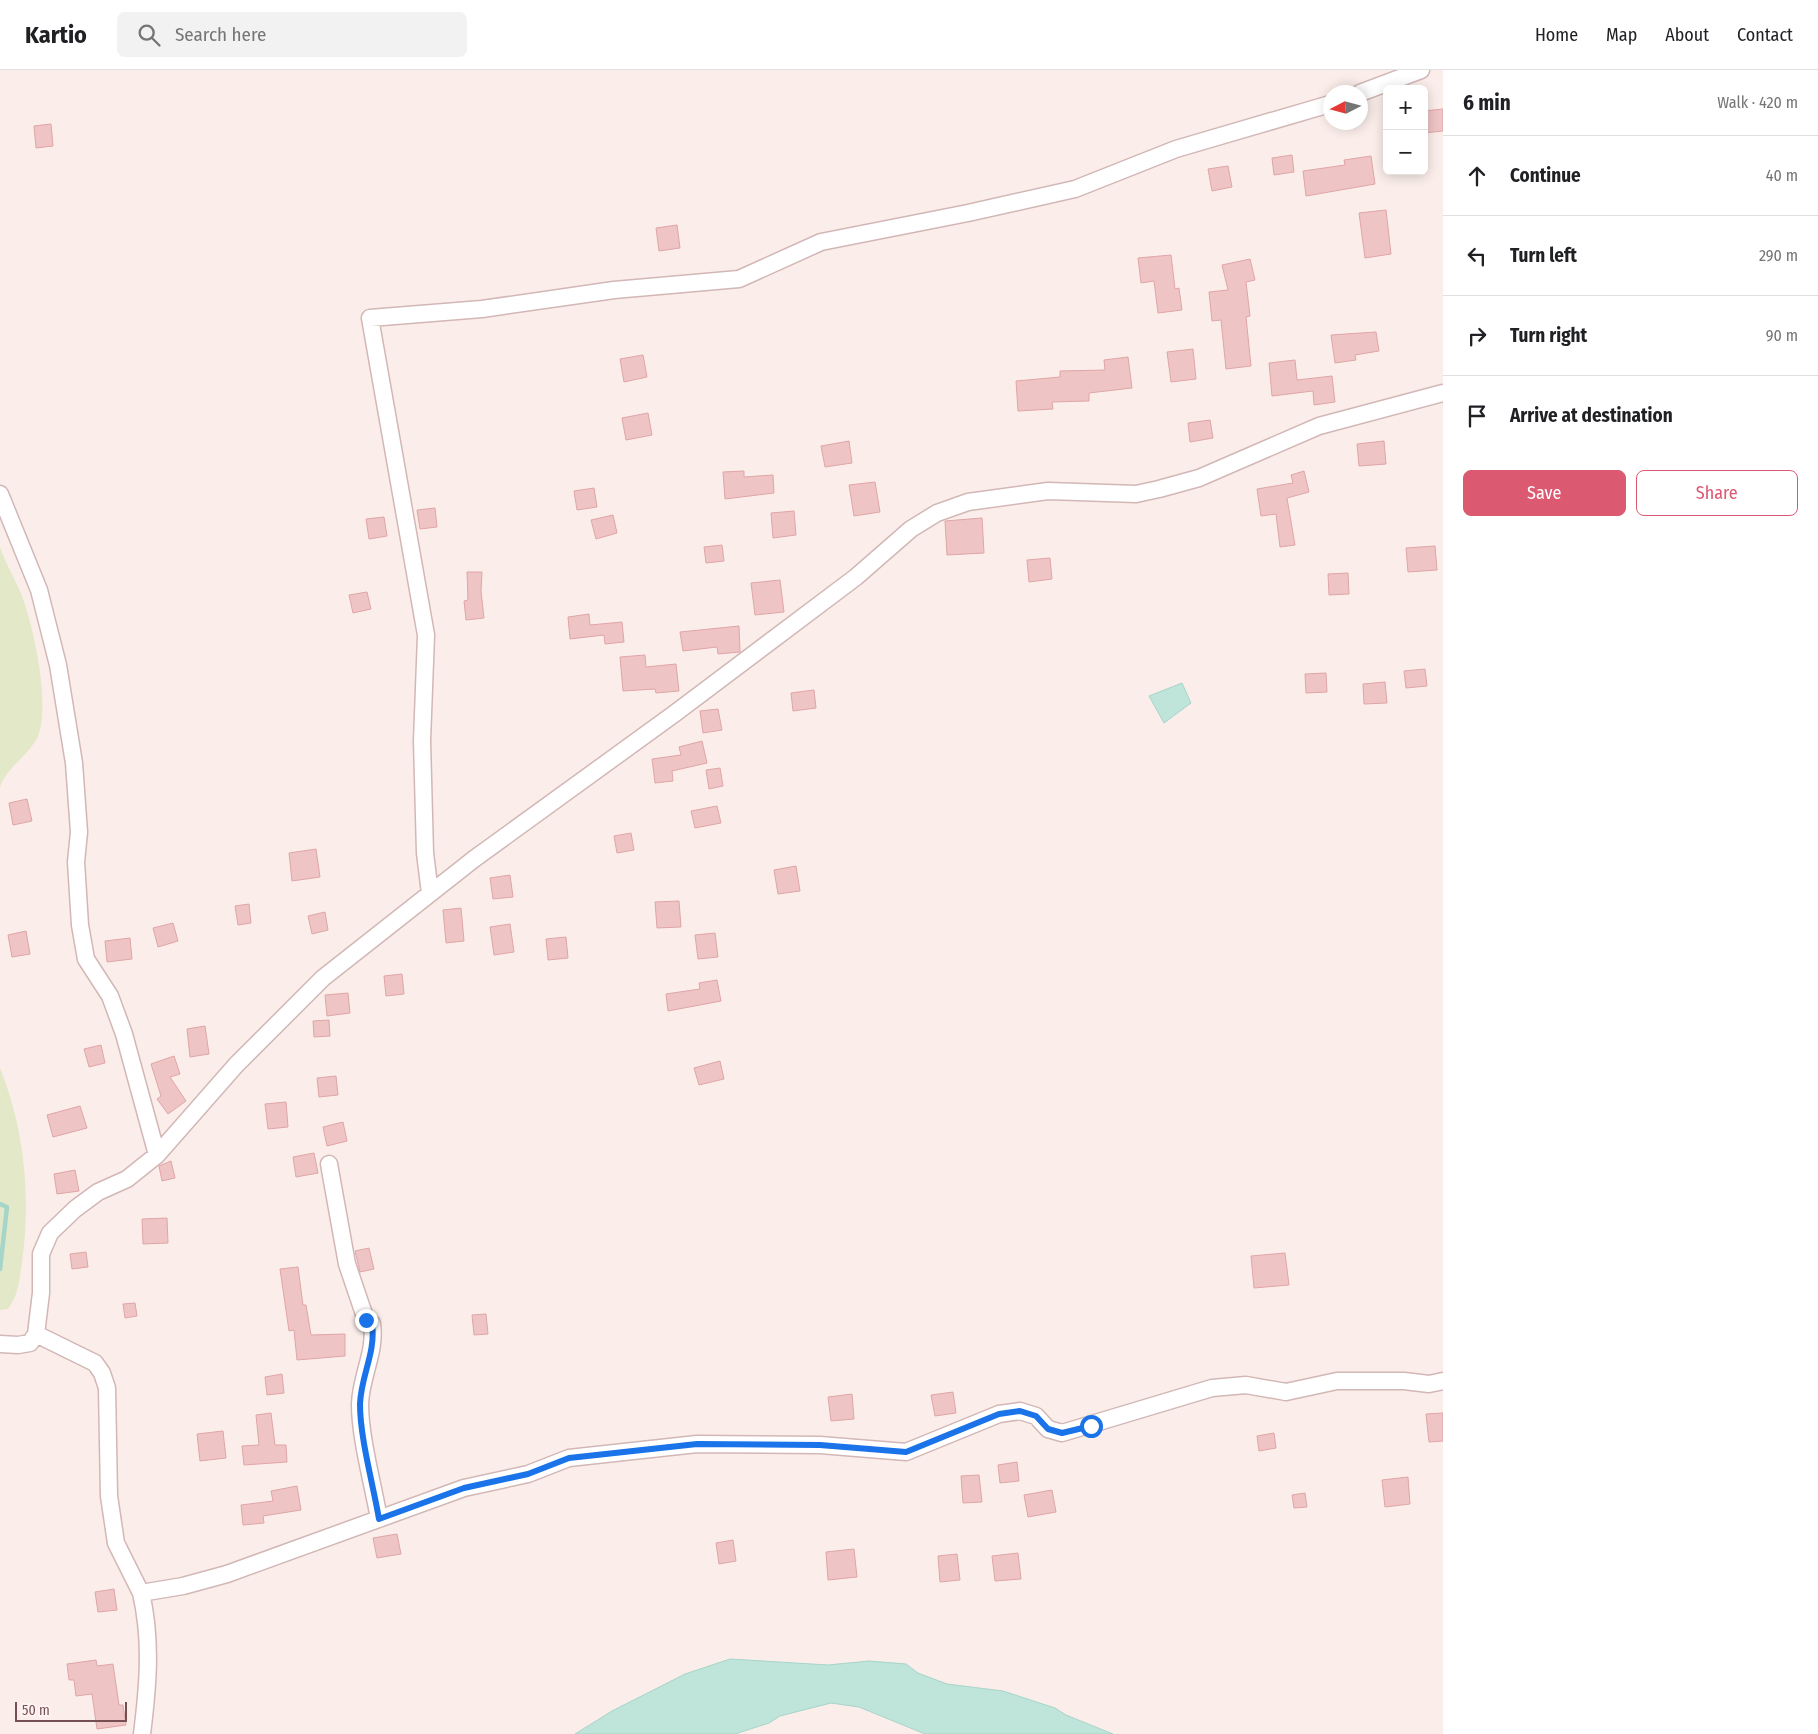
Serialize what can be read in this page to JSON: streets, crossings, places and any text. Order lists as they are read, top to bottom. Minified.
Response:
{"scale_bar":"50 m","north":"left","page":{"header":"Kartio","search":"Search here","nav":["Home","Map","About","Contact"],"heading":["6 min","Walk · 420 m"],"map_buttons":["+","−"],"list":[["Continue","40 m"],["Turn left","290 m"],["Turn right","90 m"],"Arrive at destination"],"buttons":["Save","Share"],"scale":"50 m"}}
